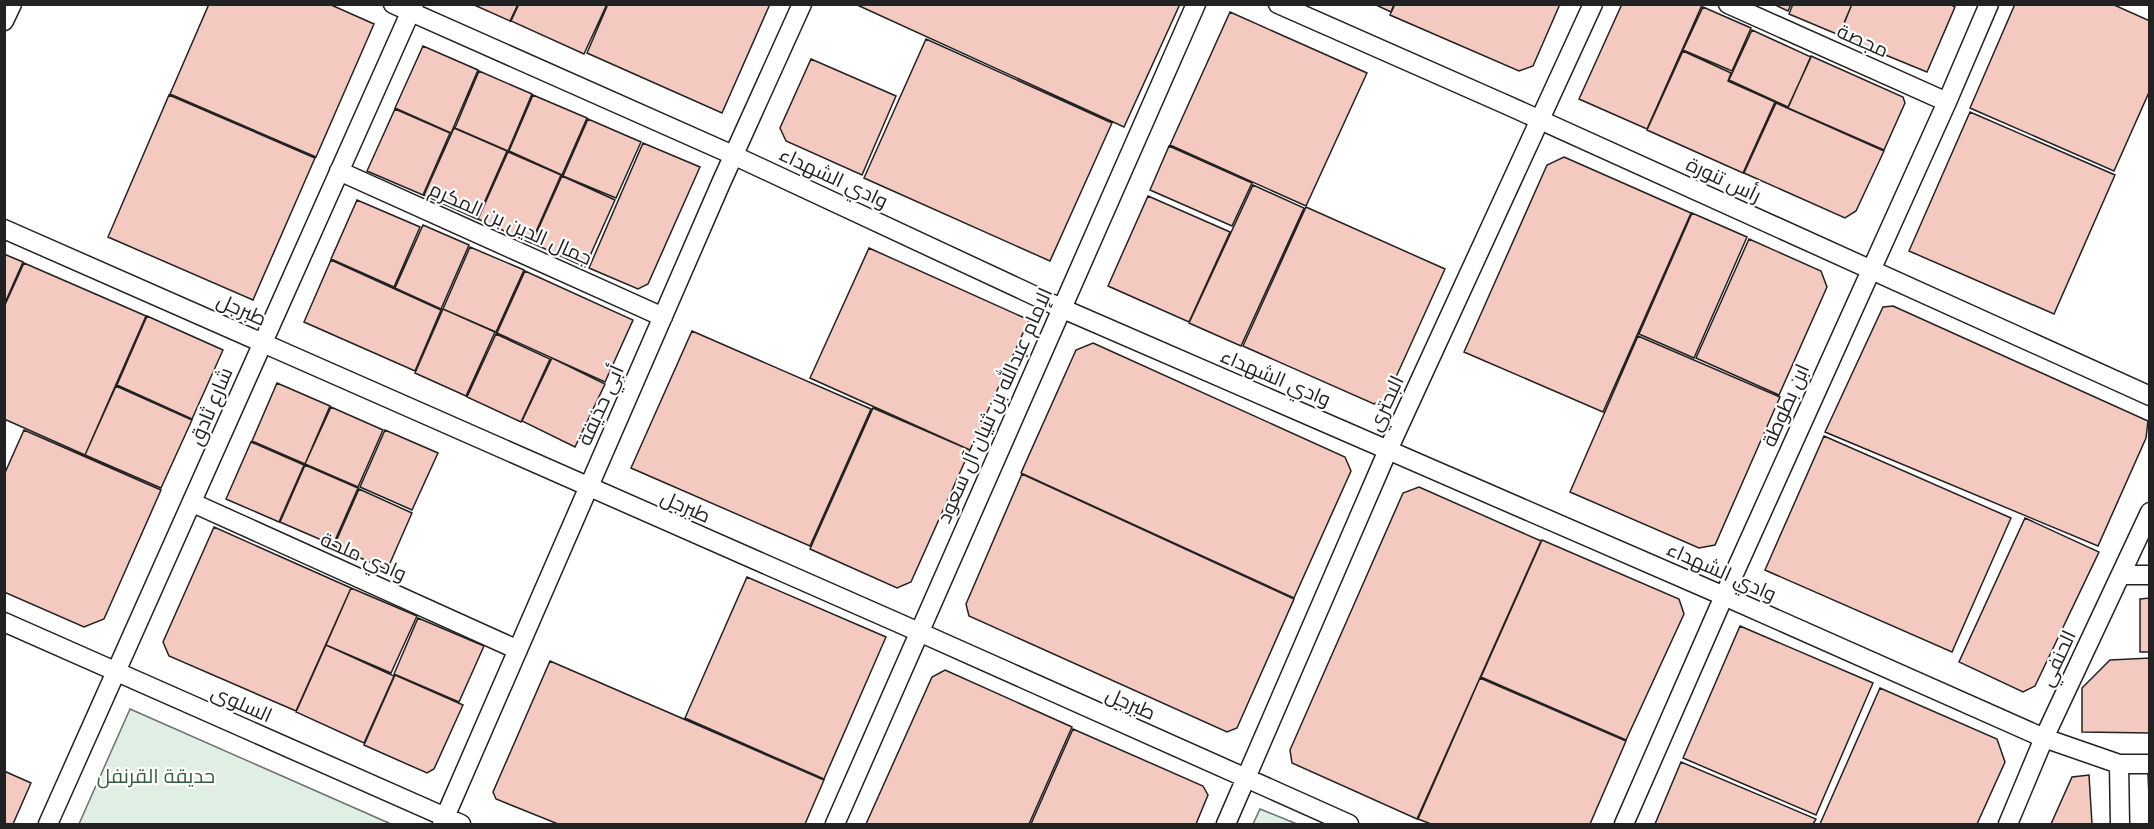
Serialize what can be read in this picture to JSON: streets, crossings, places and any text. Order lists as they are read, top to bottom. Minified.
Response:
{"streets":{"street":["مجصة","وادي الشهداء","رأس تنورة","جمال الدين بن المكرم","طبرجل","البحتري","أبي حذيفة","الإمام عبدالله بن ثنيان آل سعود","ابن بطوطة","شارع ثادق","وادي ملحة","الحنفي","السلوى"]},"crossings":[["مجصة","ابن بطوطة"],["وادي الشهداء","البحتري"],["وادي الشهداء","أبي حذيفة"],["وادي الشهداء","الإمام عبدالله بن ثنيان آل سعود"],["وادي الشهداء","ابن بطوطة"],["وادي الشهداء","شارع ثادق"],["وادي الشهداء","الحنفي"],["رأس تنورة","البحتري"],["رأس تنورة","ابن بطوطة"],["جمال الدين بن المكرم","أبي حذيفة"],["جمال الدين بن المكرم","شارع ثادق"],["طبرجل","البحتري"],["طبرجل","أبي حذيفة"],["طبرجل","الإمام عبدالله بن ثنيان آل سعود"],["طبرجل","شارع ثادق"],["أبي حذيفة","وادي ملحة"],["أبي حذيفة","السلوى"],["شارع ثادق","وادي ملحة"],["شارع ثادق","السلوى"]],"parks":["حديقة القرنفل"]}
